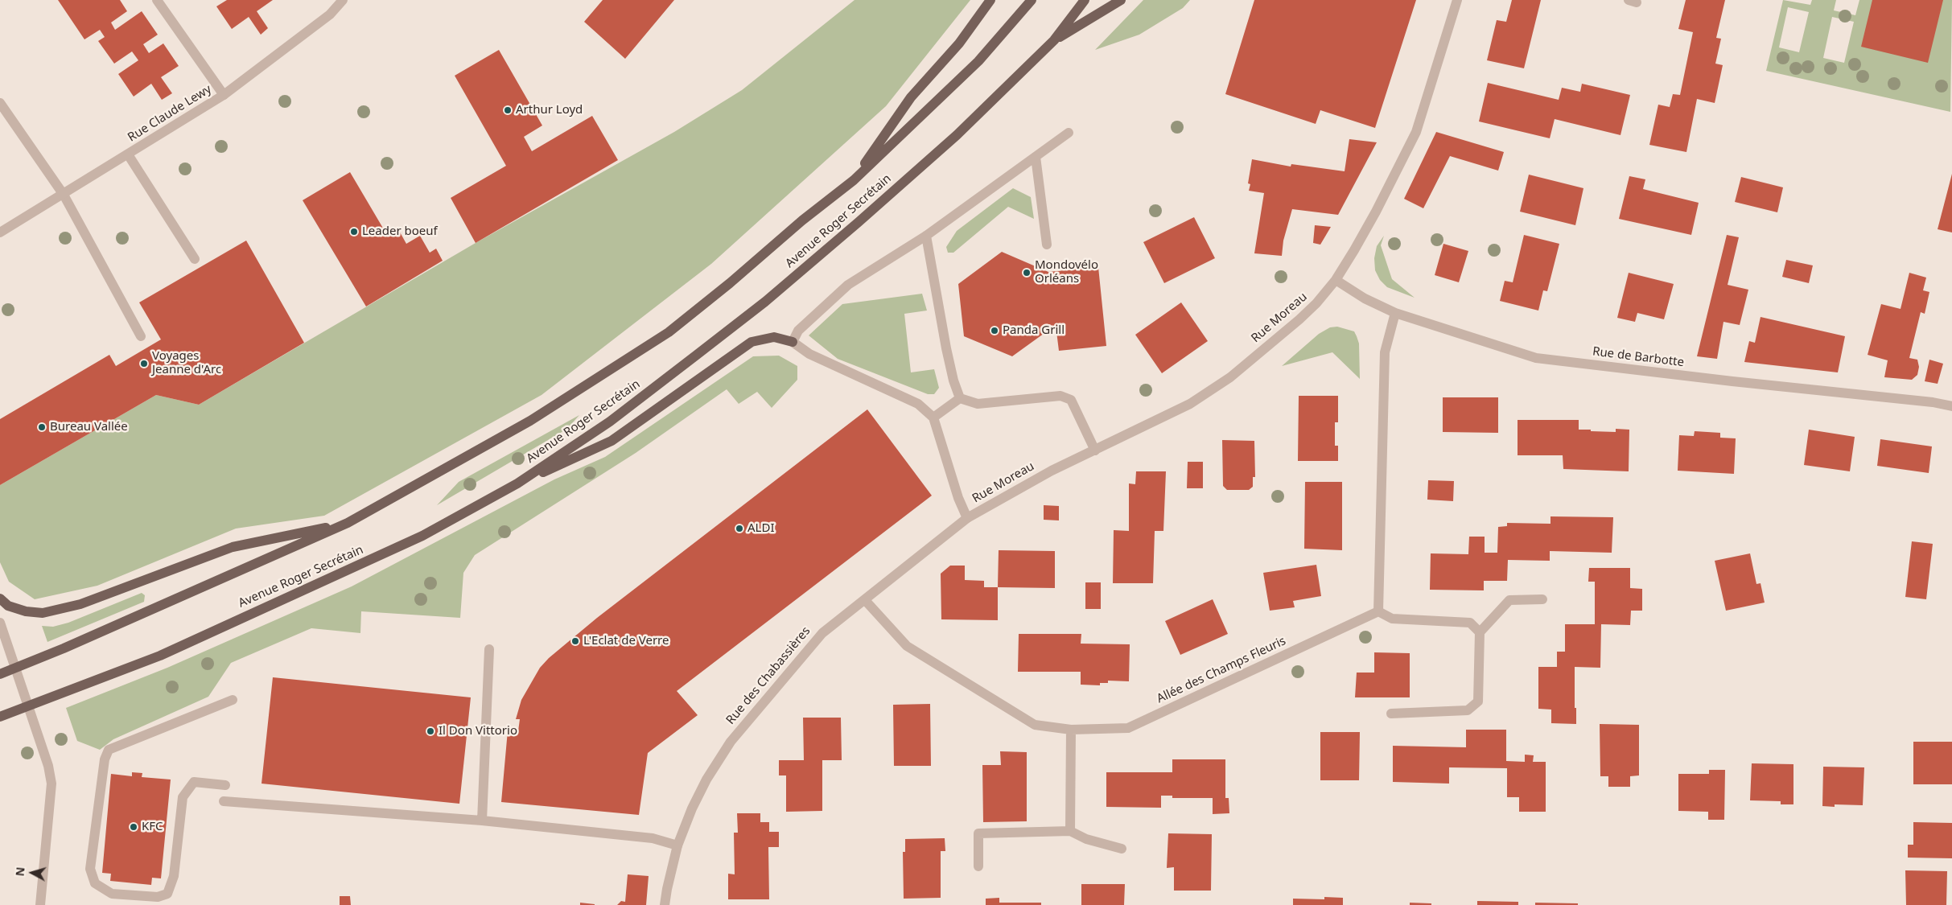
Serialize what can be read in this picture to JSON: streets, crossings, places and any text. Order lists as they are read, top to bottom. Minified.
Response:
{"streets":{"main road":["Avenue Roger Secrétain"],"street":["Rue Claude Lewy","Rue Moreau","Rue de Barbotte","Allée des Champs Fleuris","Rue des Chabassières"]},"crossings":[["Rue Moreau","Rue de Barbotte"],["Rue Moreau","Rue des Chabassières"],["Allée des Champs Fleuris","Rue des Chabassières"]],"places":["Arthur Loyd","Leader boeuf","Mondovélo Orléans","Panda Grill","Voyages Jeanne d'Arc","Bureau Vallée","ALDI","L'Eclat de Verre","Il Don Vittorio","KFC"],"north":"left"}
